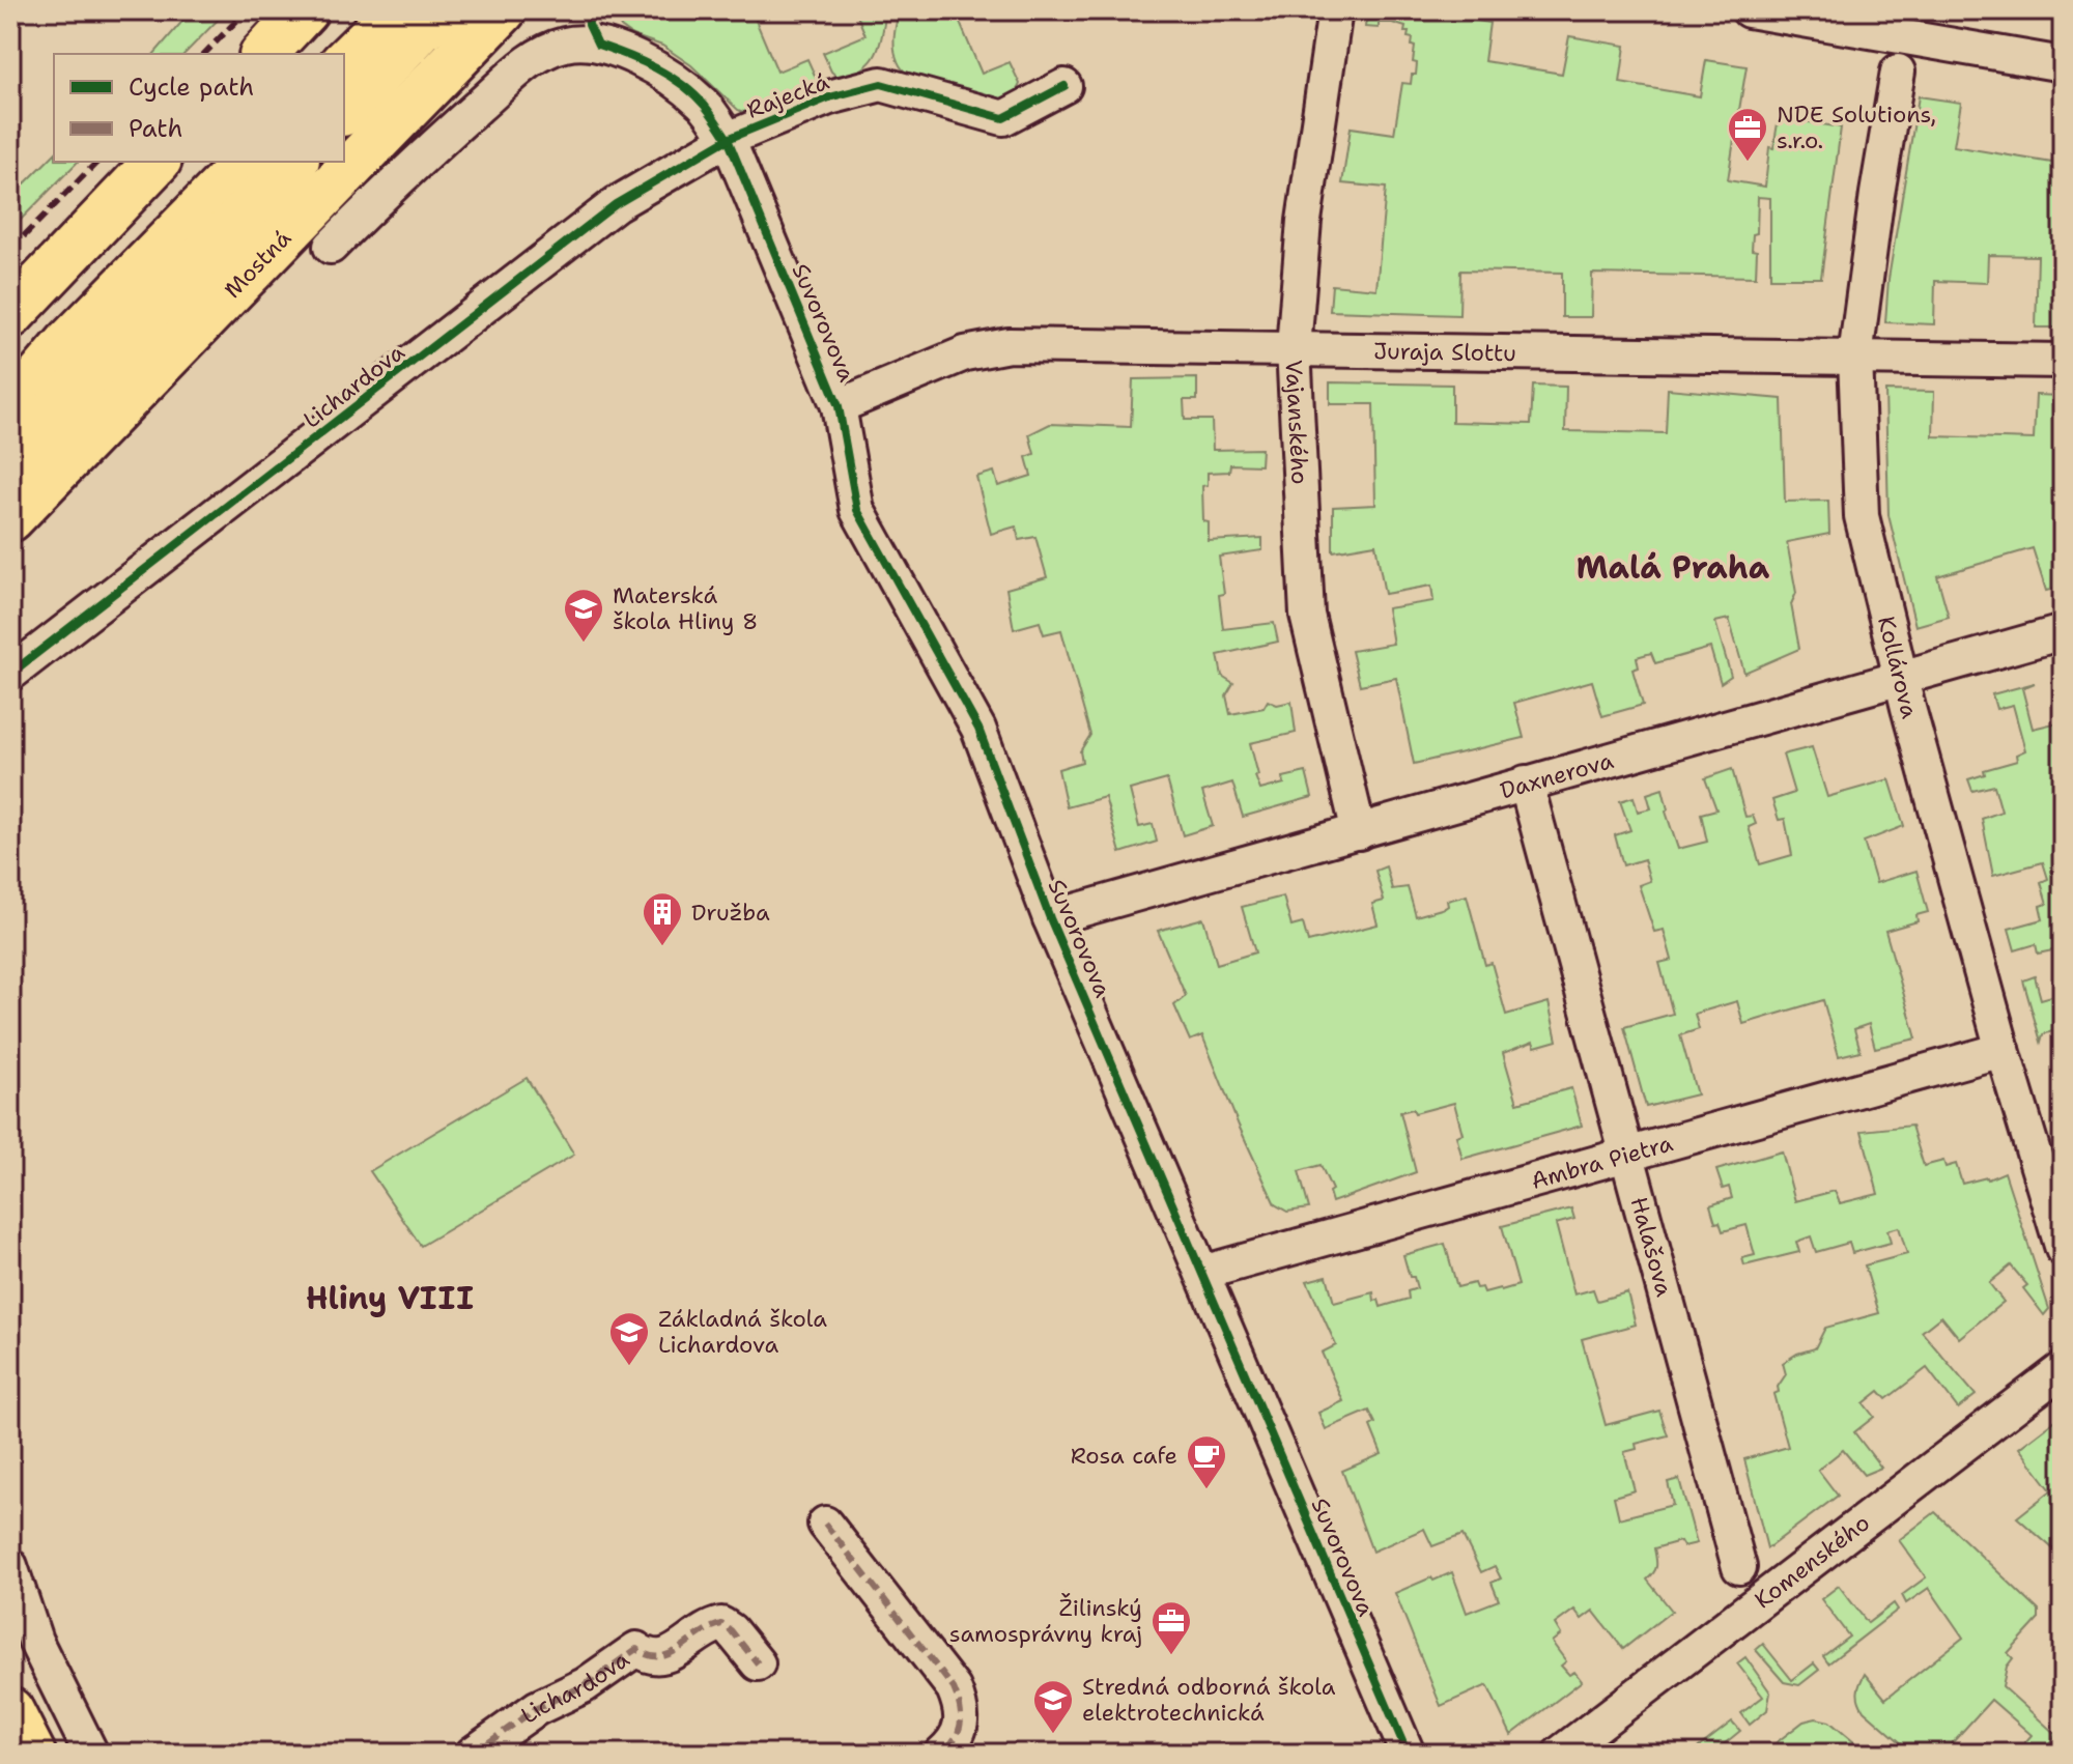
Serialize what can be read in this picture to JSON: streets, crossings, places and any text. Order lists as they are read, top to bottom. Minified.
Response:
{"streets":{"main road":["Mostná"],"street":["Rajecká","Suvorovova","Juraja Slottu","Lichardova","Vajanského","Kollárova","Daxnerova","Ambra Pietra","Halašova","Komenského"]},"crossings":[["Rajecká","Suvorovova"],["Rajecká","Lichardova"],["Suvorovova","Juraja Slottu"],["Suvorovova","Lichardova"],["Suvorovova","Daxnerova"],["Suvorovova","Ambra Pietra"],["Juraja Slottu","Vajanského"],["Juraja Slottu","Kollárova"],["Vajanského","Daxnerova"],["Kollárova","Daxnerova"],["Kollárova","Ambra Pietra"],["Daxnerova","Halašova"],["Ambra Pietra","Halašova"]],"districts":["Malá Praha","Hliny VIII"],"places":{"office":["NDE Solutions, s.r.o.","Žilinský samosprávny kraj"],"school or university":["Materská škola Hliny 8","Základná škola Lichardova","Stredná odborná škola elektrotechnická"],"building":["Družba"],"cafe":["Rosa cafe"]},"legend":["Cycle path","Path"]}
